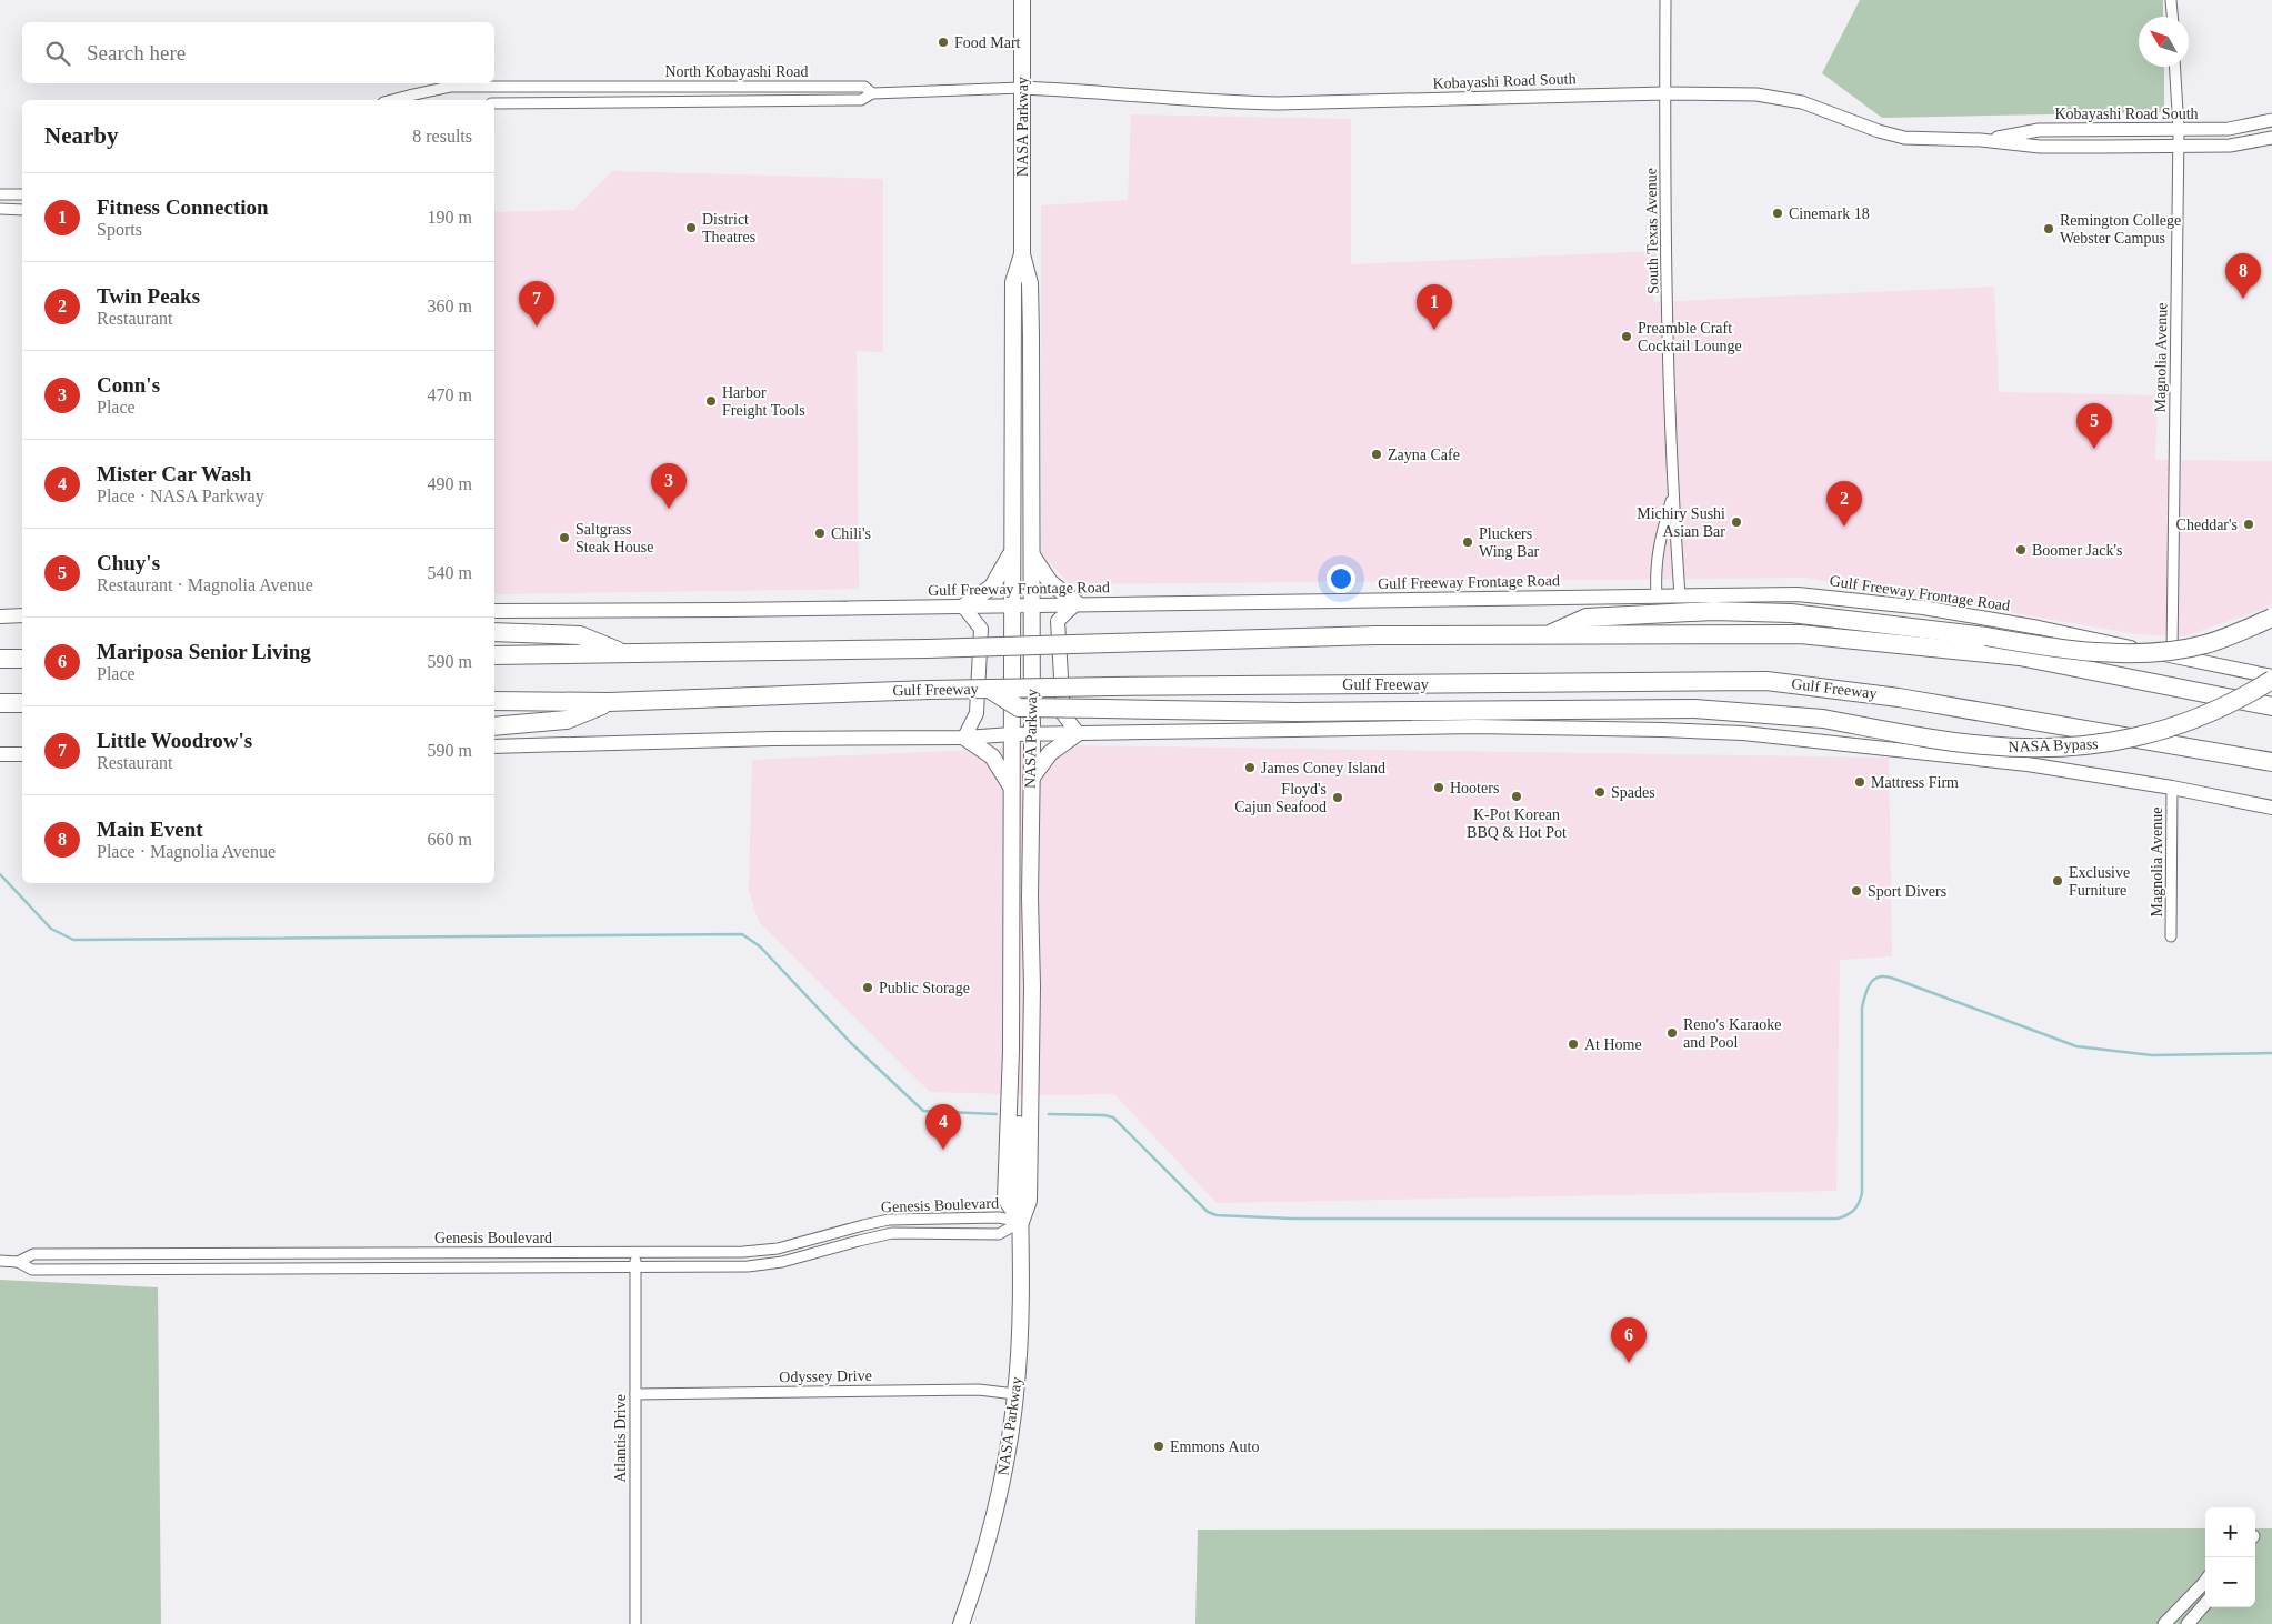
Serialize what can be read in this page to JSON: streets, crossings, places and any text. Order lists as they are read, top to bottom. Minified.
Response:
{"streets":{"highway":["Gulf Freeway","NASA Bypass"],"main road":["NASA Parkway","Gulf Freeway Frontage Road"],"street":["North Kobayashi Road","Kobayashi Road South","South Texas Avenue","Magnolia Avenue","Genesis Boulevard","Odyssey Drive","Atlantis Drive"]},"crossings":[["North Kobayashi Road","Kobayashi Road South"],["North Kobayashi Road","NASA Parkway"],["Kobayashi Road South","NASA Parkway"],["Kobayashi Road South","South Texas Avenue"],["Kobayashi Road South","Magnolia Avenue"],["NASA Parkway","Gulf Freeway Frontage Road"],["NASA Parkway","Genesis Boulevard"],["NASA Parkway","Odyssey Drive"],["South Texas Avenue","Gulf Freeway Frontage Road"],["Magnolia Avenue","Gulf Freeway Frontage Road"],["Gulf Freeway Frontage Road","NASA Bypass"],["Gulf Freeway","NASA Bypass"],["Genesis Boulevard","Atlantis Drive"],["Odyssey Drive","Atlantis Drive"]],"places":["Food Mart","Cinemark 18","District Theatres","Remington College Webster Campus","Preamble Craft Cocktail Lounge","Harbor Freight Tools","Zayna Cafe","Michiry Sushi Asian Bar","Cheddar's","Chili's","Saltgrass Steak House","Pluckers Wing Bar","Boomer Jack's","James Coney Island","Mattress Firm","Hooters","Spades","K-Pot Korean BBQ & Hot Pot","Floyd's Cajun Seafood","Exclusive Furniture","Sport Divers","Public Storage","Reno's Karaoke and Pool","At Home","Emmons Auto"],"north":"top left","page":{"search":"Search here","heading":["Nearby","8 results"],"list":[{"mark":"1","name":"Fitness Connection","note":"Sports","value":"190 m"},{"mark":"2","name":"Twin Peaks","note":"Restaurant","value":"360 m"},{"mark":"3","name":"Conn's","note":"Place","value":"470 m"},{"mark":"4","name":"Mister Car Wash","note":"Place · NASA Parkway","value":"490 m"},{"mark":"5","name":"Chuy's","note":"Restaurant · Magnolia Avenue","value":"540 m"},{"mark":"6","name":"Mariposa Senior Living","note":"Place","value":"590 m"},{"mark":"7","name":"Little Woodrow's","note":"Restaurant","value":"590 m"},{"mark":"8","name":"Main Event","note":"Place · Magnolia Avenue","value":"660 m"}],"pins":["8","7","1","5","3","2","4","6"],"map_buttons":["+","−"]}}
